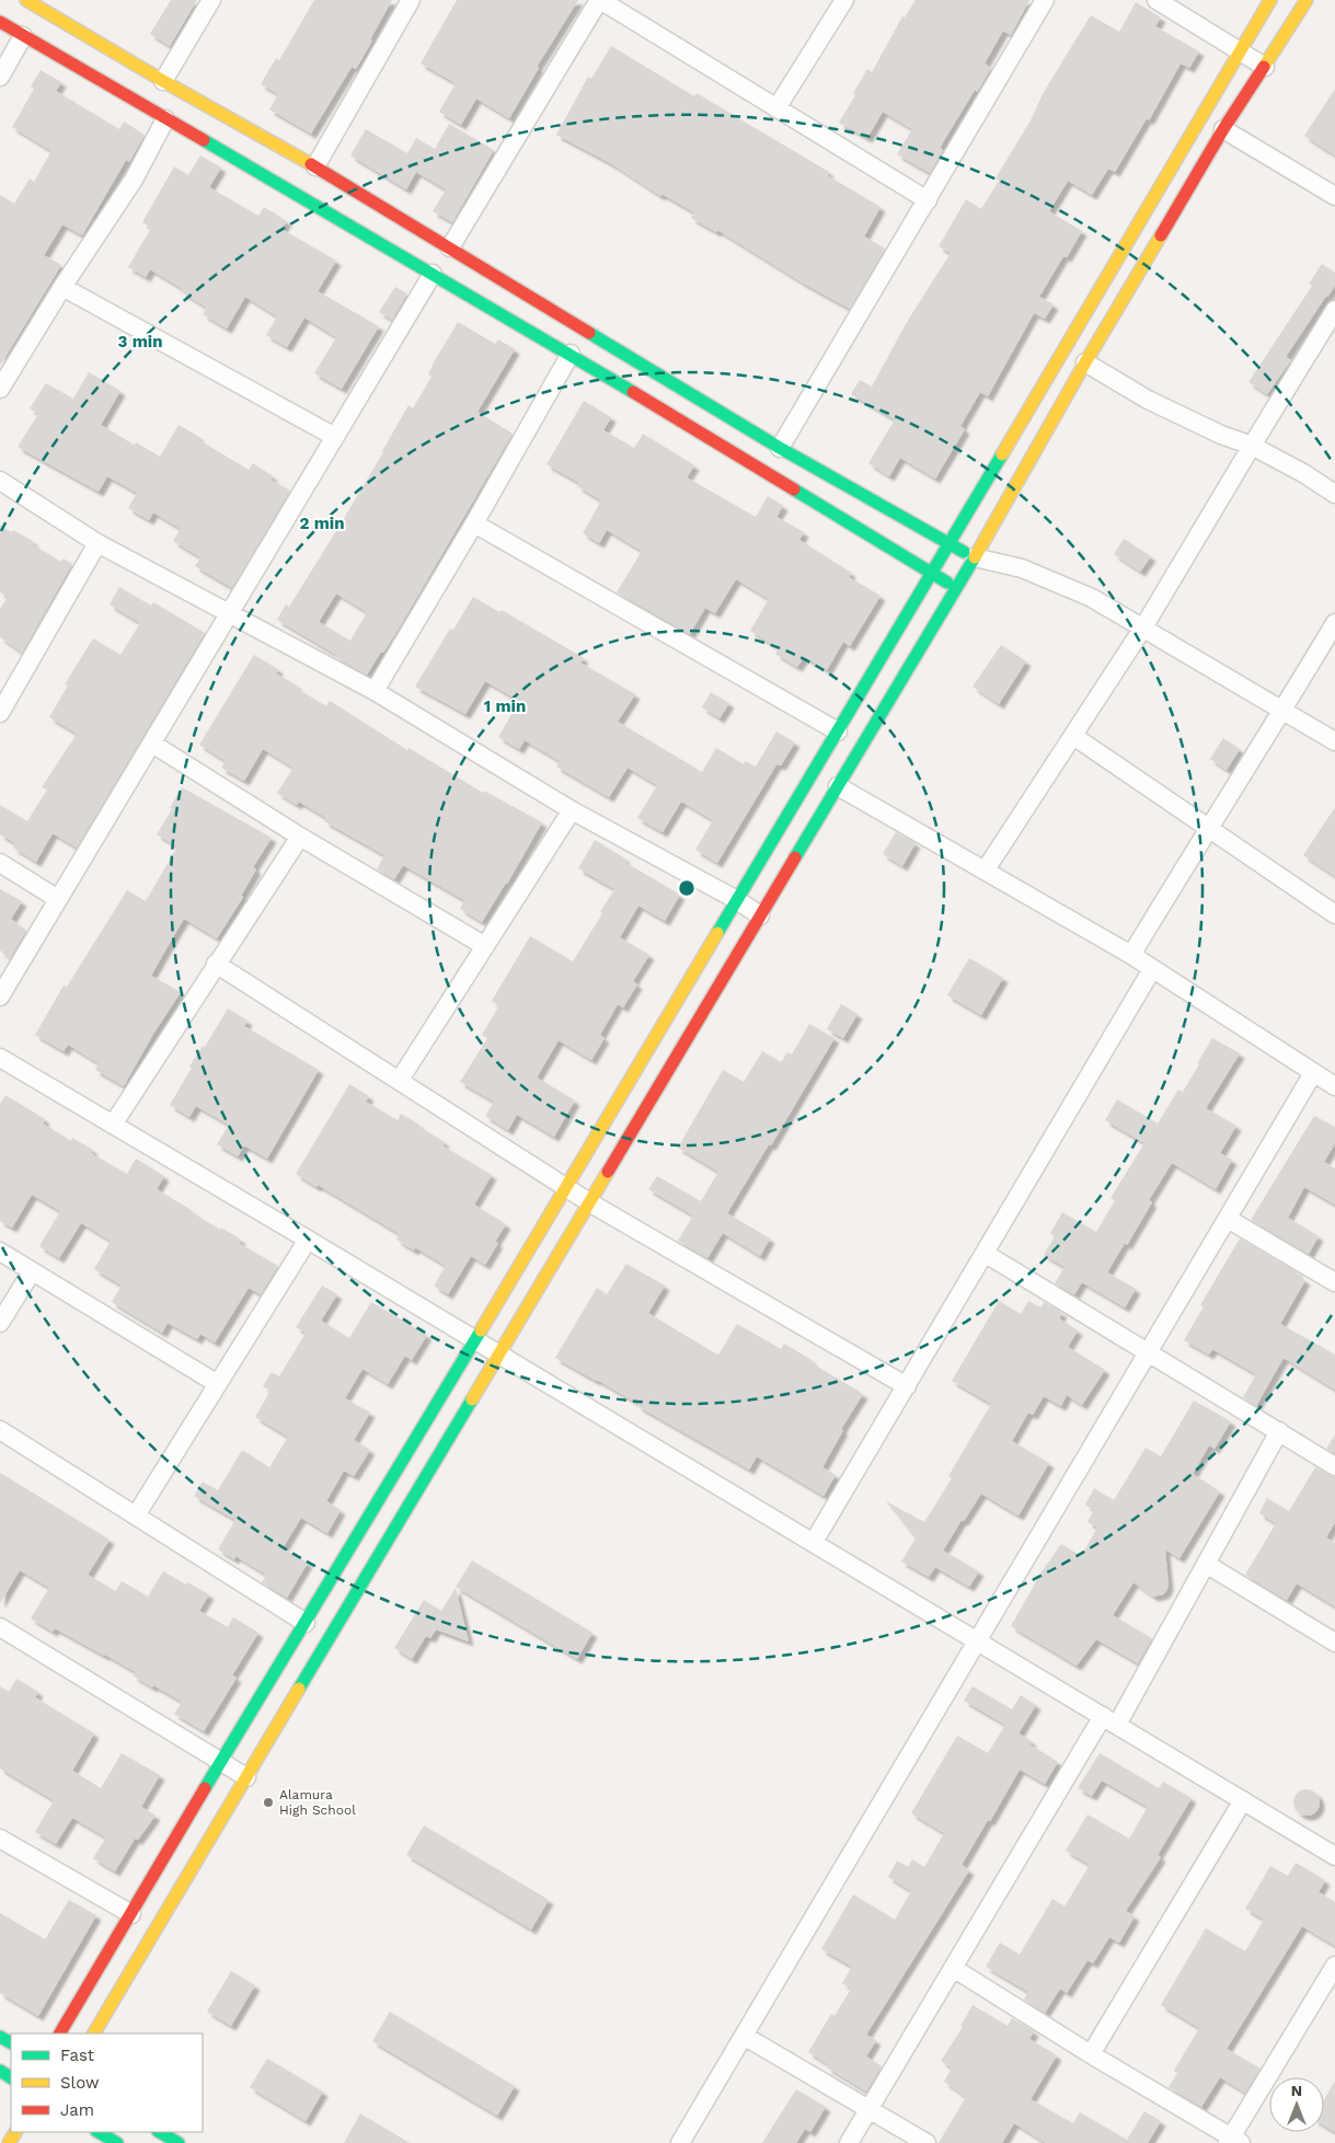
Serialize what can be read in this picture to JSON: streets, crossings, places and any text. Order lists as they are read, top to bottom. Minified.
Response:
{"places":["Alamura High School"],"legend":["Fast","Slow","Jam"],"north":"top","rings":["3 min","2 min","1 min"]}
